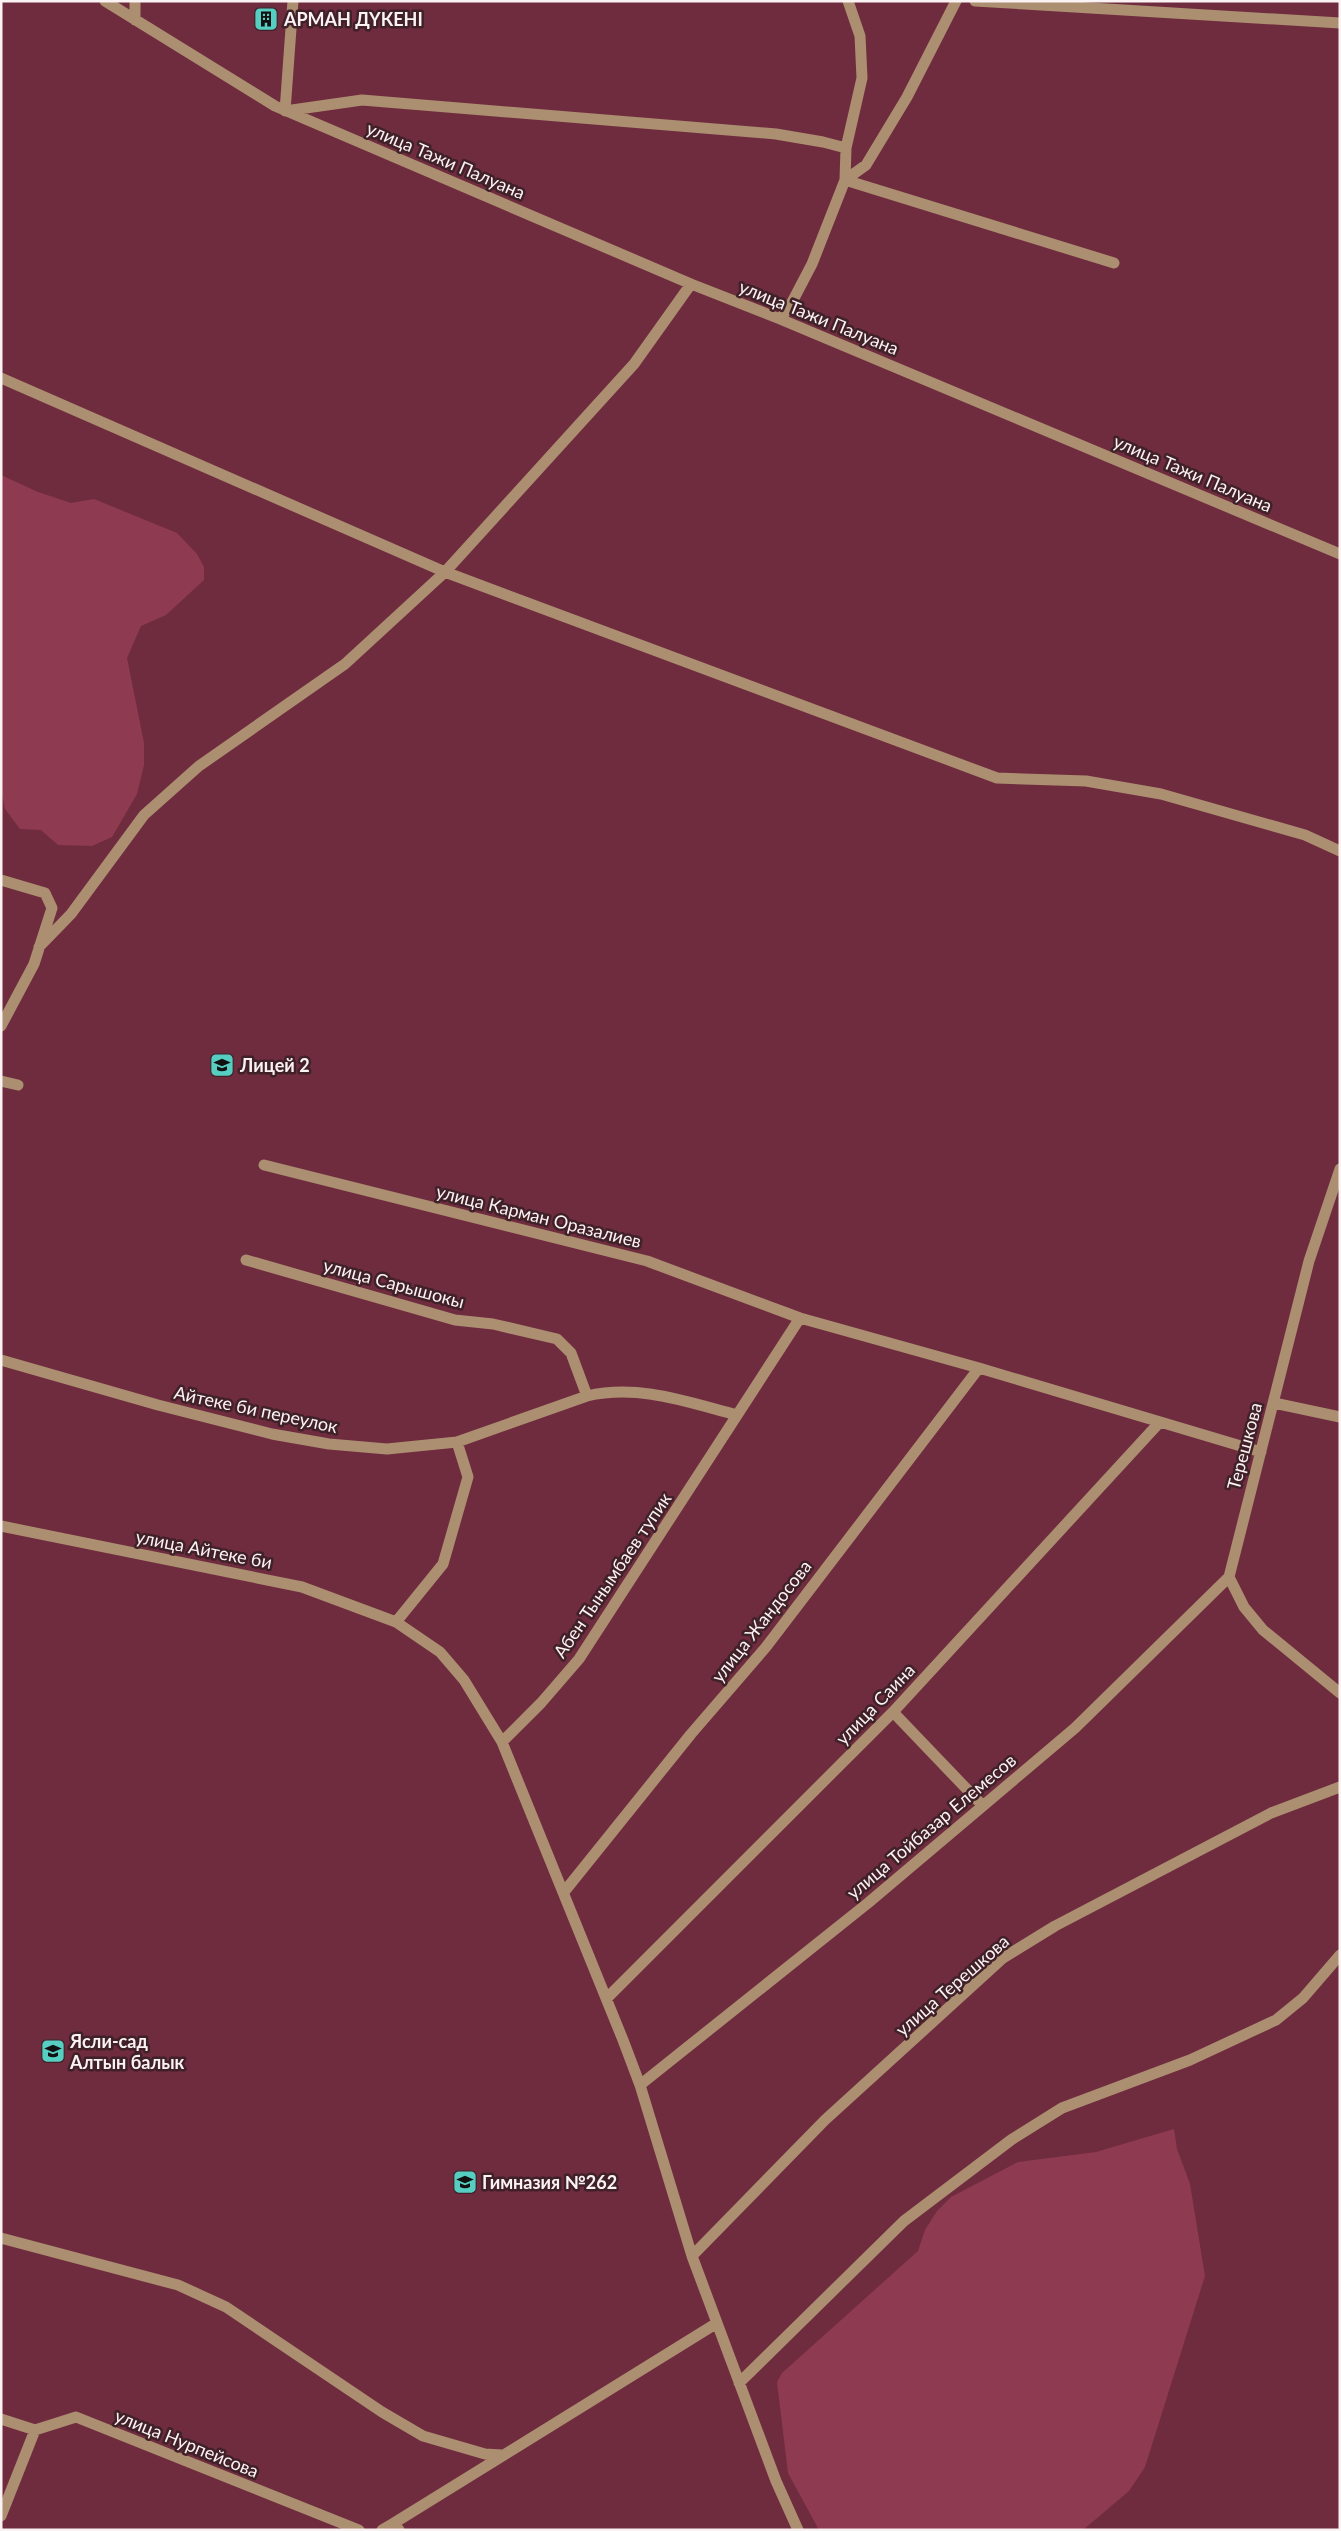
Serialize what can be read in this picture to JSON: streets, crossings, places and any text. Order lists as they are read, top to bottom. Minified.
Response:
{"streets":{"street":["улица Тажи Палуана","улица Карман Оразалиев","улица Сарышокы","Айтеке би переулок","Терешкова","улица Айтеке би","Абен Тынымбаев тупик","улица Жандосова","улица Саина","улица Тойбазар Елемесов","улица Терешкова","улица Нурпейсова"]},"crossings":[["улица Карман Оразалиев","Терешкова"],["улица Карман Оразалиев","Абен Тынымбаев тупик"],["улица Карман Оразалиев","улица Жандосова"],["улица Карман Оразалиев","улица Саина"],["улица Сарышокы","Айтеке би переулок"],["Айтеке би переулок","Абен Тынымбаев тупик"],["Терешкова","улица Тойбазар Елемесов"],["улица Айтеке би","Абен Тынымбаев тупик"],["улица Айтеке би","улица Жандосова"],["улица Айтеке би","улица Саина"],["улица Айтеке би","улица Тойбазар Елемесов"],["улица Айтеке би","улица Терешкова"]],"places":{"building":["АРМАН ДҮКЕНІ"],"school or university":["Лицей 2","Ясли-сад Алтын балык","Гимназия №262"]}}
